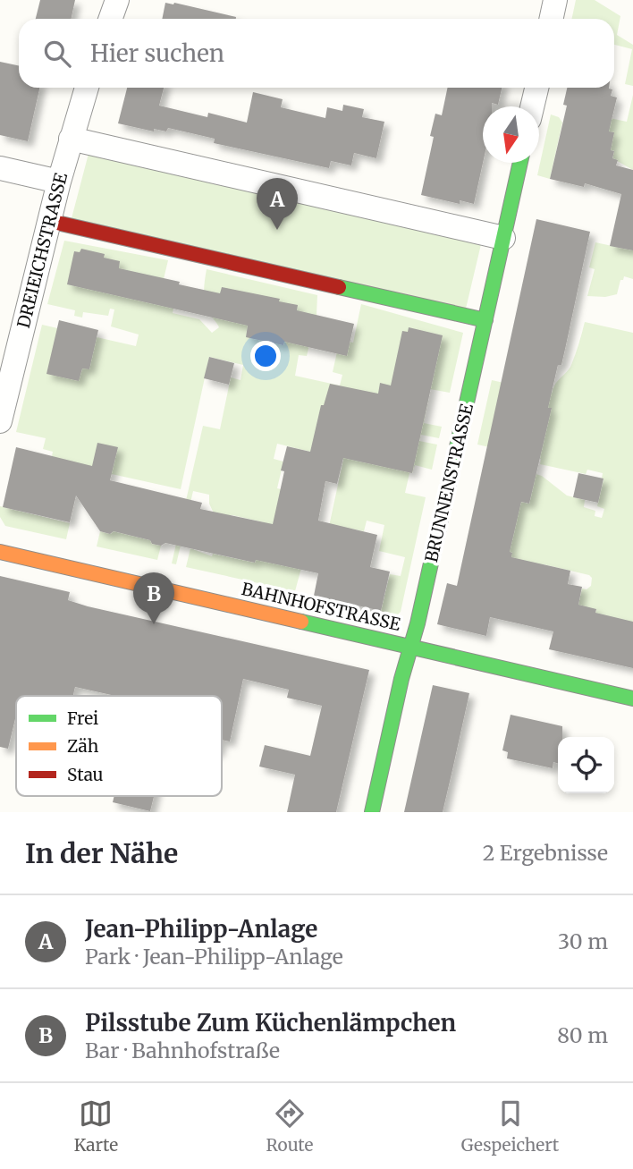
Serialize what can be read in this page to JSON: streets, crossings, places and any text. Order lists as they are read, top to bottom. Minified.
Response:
{"streets":{"street":["DREIEICHSTRASSE","BRUNNENSTRASSE","BAHNHOFSTRASSE"]},"crossings":[["BRUNNENSTRASSE","BAHNHOFSTRASSE"]],"legend":["Frei","Zäh","Stau"],"north":"bottom","page":{"search":"Hier suchen","pins":["A","B"],"heading":["In der Nähe","2 Ergebnisse"],"list":[{"mark":"A","name":"Jean-Philipp-Anlage","note":"Park · Jean-Philipp-Anlage","value":"30 m"},{"mark":"B","name":"Pilsstube Zum Küchenlämpchen","note":"Bar · Bahnhofstraße","value":"80 m"}],"nav":["Karte","Route","Gespeichert"]}}
